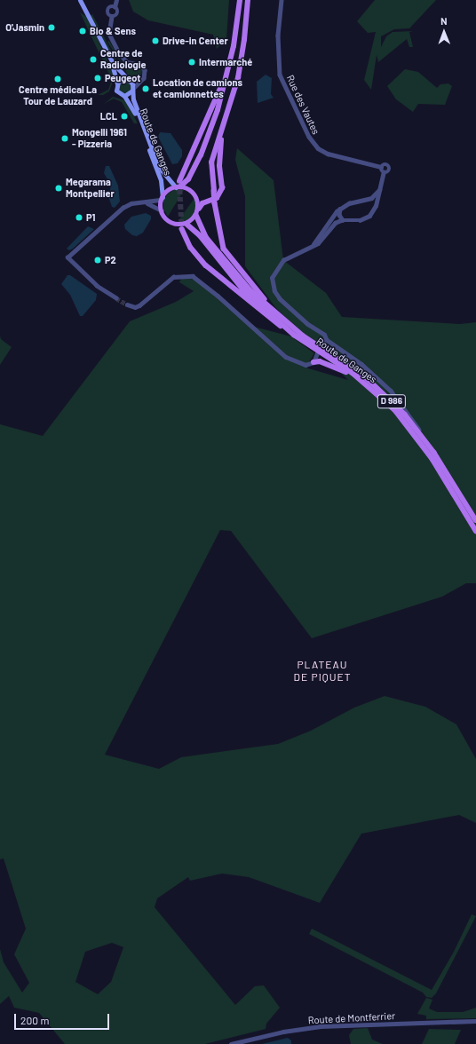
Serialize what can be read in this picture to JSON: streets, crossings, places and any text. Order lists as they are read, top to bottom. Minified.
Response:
{"streets":{"main road":["Route de Ganges","D 986"],"street":["Rue des Vautes","Route de Montferrier"]},"districts":["PLATEAU DE PIQUET"],"places":["O'Jasmin","Bio & Sens","Drive-in Center","Centre de Radiologie","Intermarché","Peugeot","Centre médical La Tour de Lauzard","Location de camions et camionnettes","LCL","Mongelli 1961 - Pizzeria","Megarama Montpellier","P1","P2"],"scale_bar":"200 m","north":"top"}
